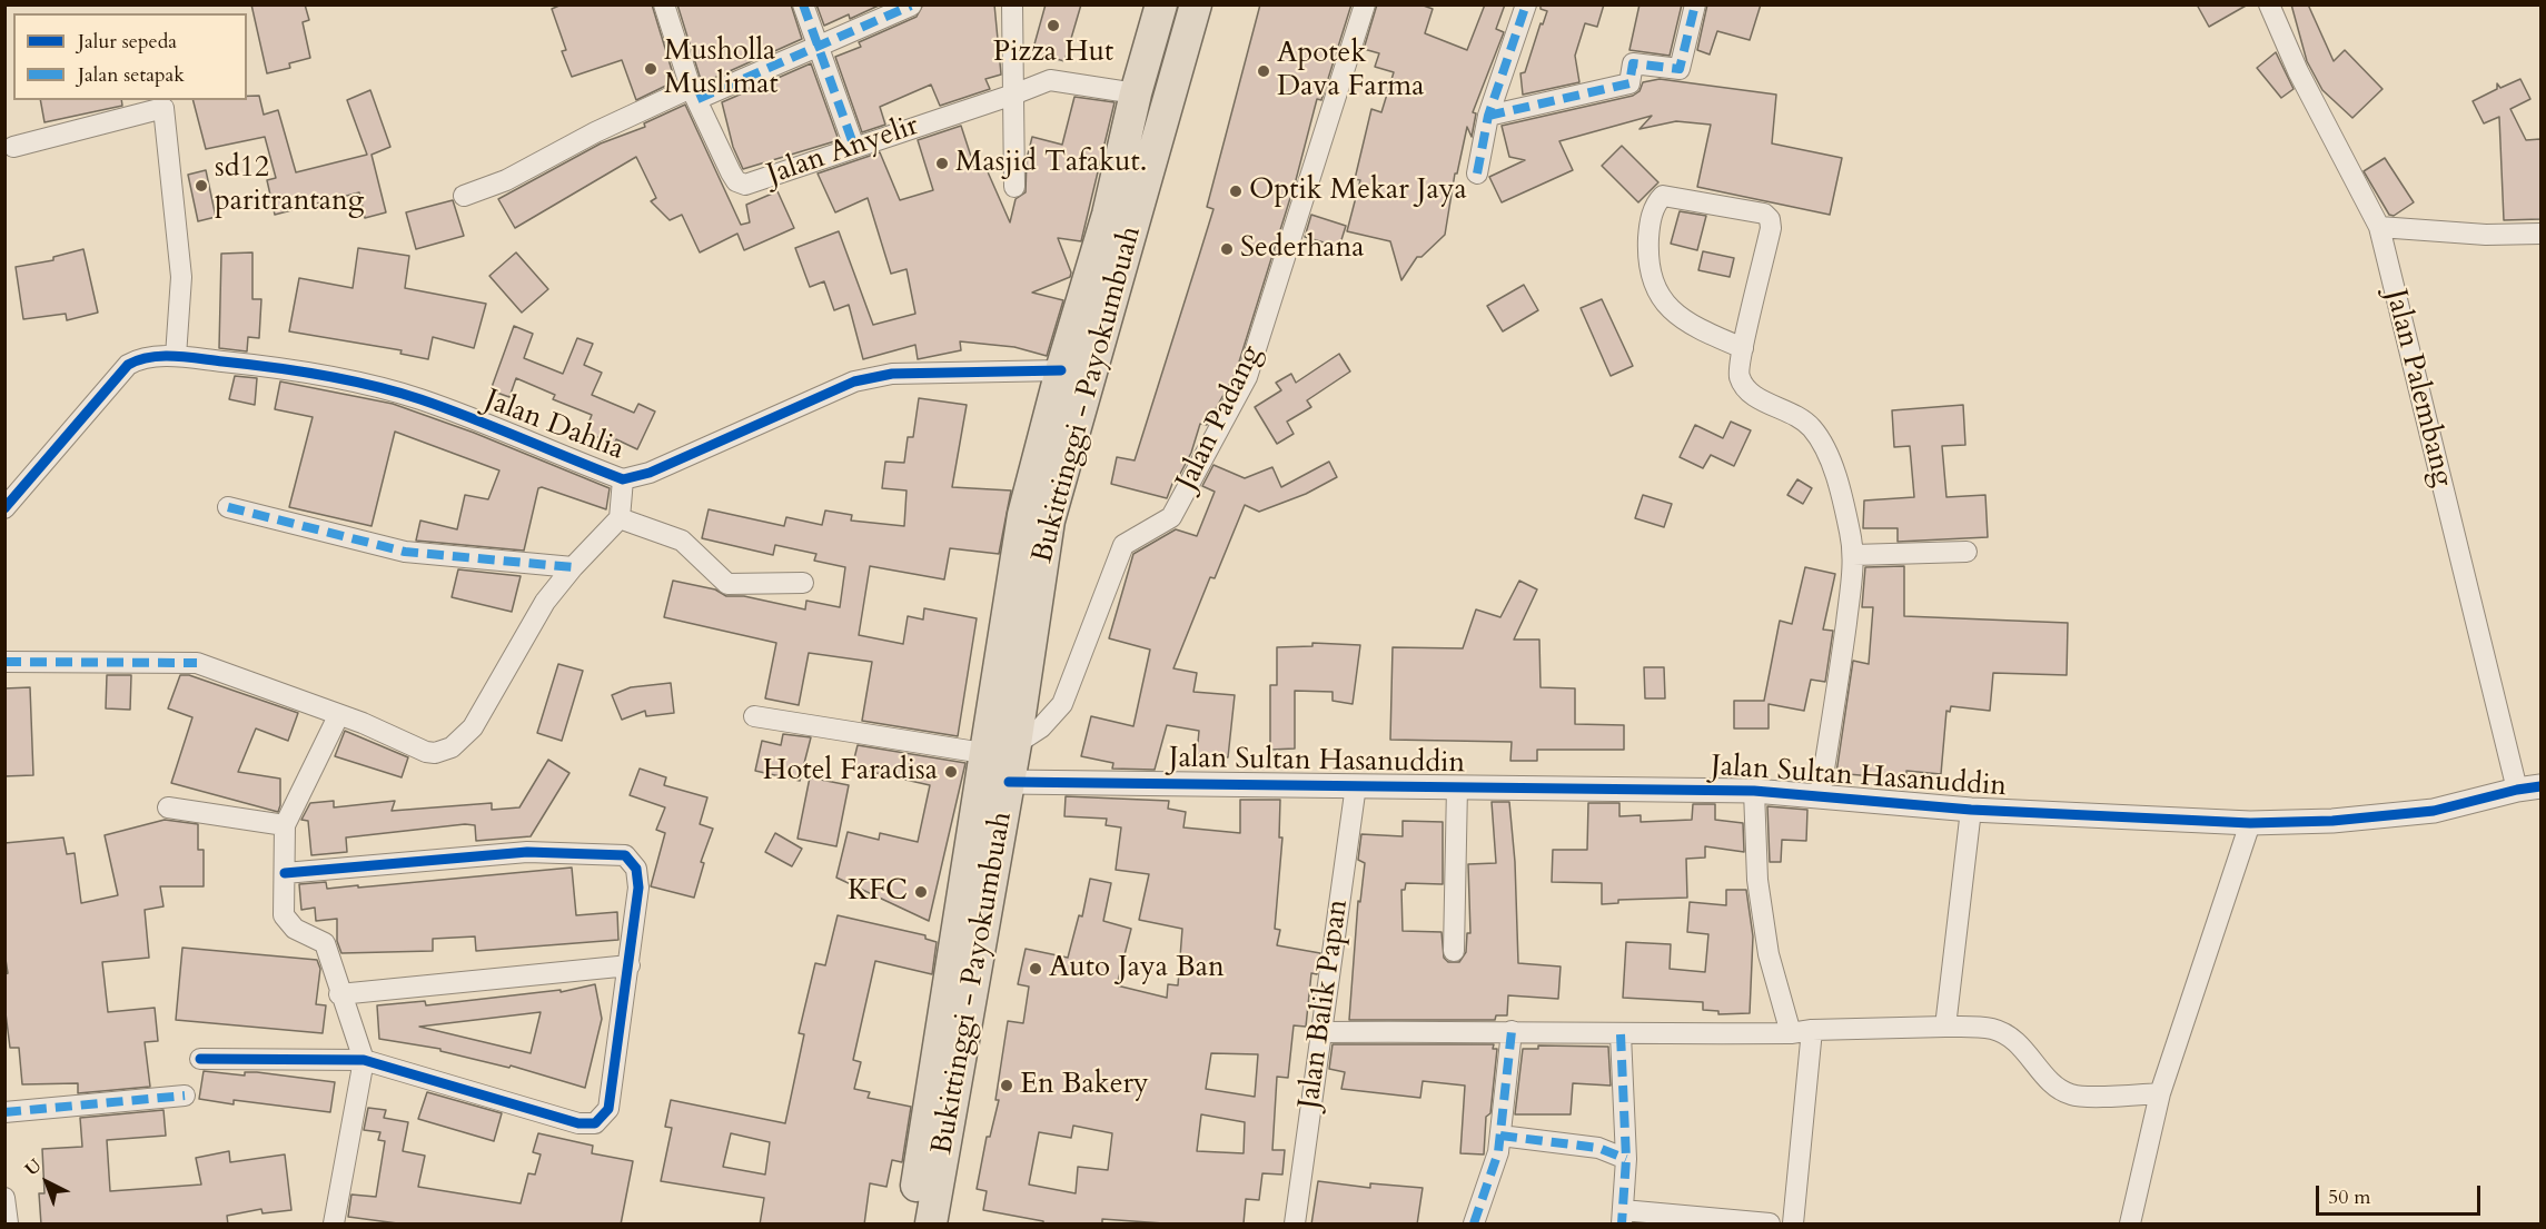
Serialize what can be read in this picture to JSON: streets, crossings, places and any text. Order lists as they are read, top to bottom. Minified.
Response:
{"streets":{"highway":["Bukittinggi - Payokumbuah"],"street":["Jalan Anyelir","Jalan Palembang","Jalan Padang","Jalan Dahlia","Jalan Sultan Hasanuddin","Jalan Balik Papan"]},"crossings":[["Jalan Anyelir","Bukittinggi - Payokumbuah"],["Jalan Palembang","Jalan Sultan Hasanuddin"],["Bukittinggi - Payokumbuah","Jalan Padang"],["Bukittinggi - Payokumbuah","Jalan Dahlia"],["Bukittinggi - Payokumbuah","Jalan Sultan Hasanuddin"],["Jalan Sultan Hasanuddin","Jalan Balik Papan"]],"places":["Pizza Hut","Musholla Muslimat","Apotek Dava Farma","Masjid Tafakut.","sd12 paritrantang","Optik Mekar Jaya","Sederhana","Hotel Faradisa","KFC","Auto Jaya Ban","En Bakery"],"legend":["Jalur sepeda","Jalan setapak"],"scale_bar":"50 m","north":"top left"}
